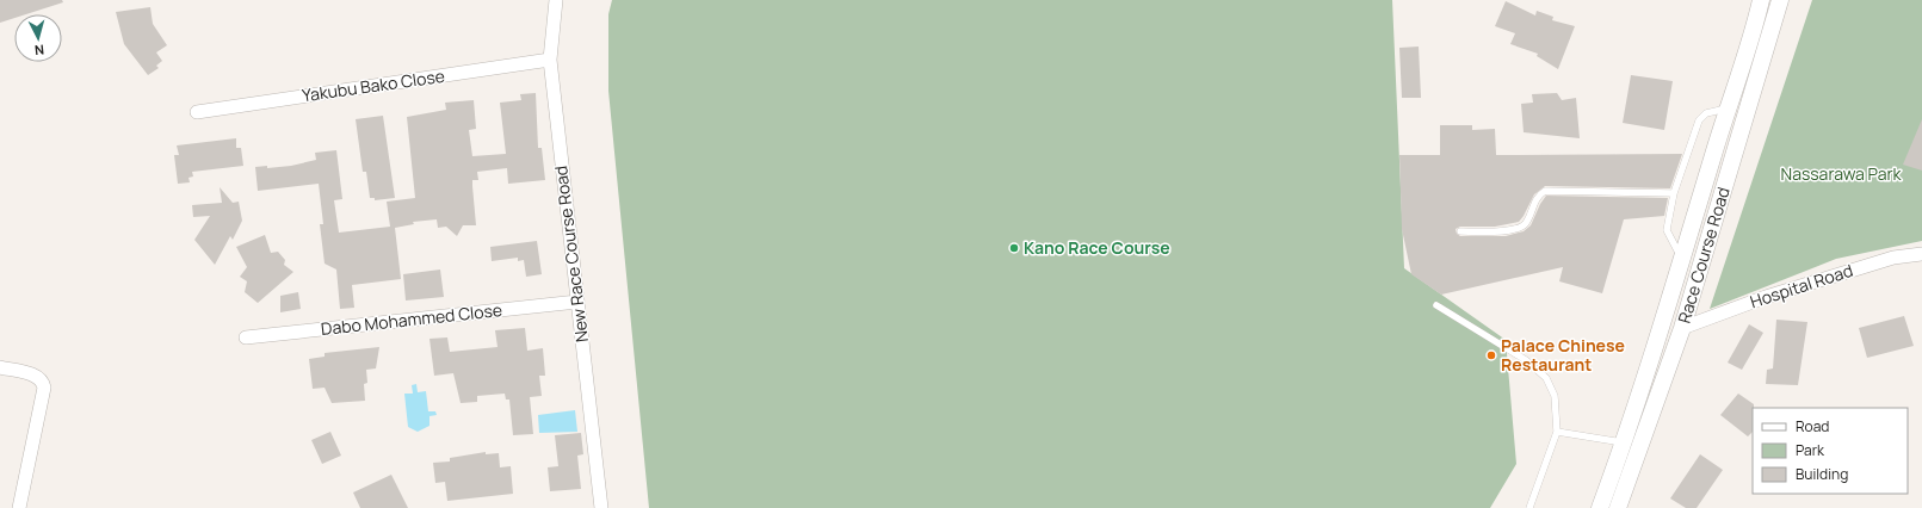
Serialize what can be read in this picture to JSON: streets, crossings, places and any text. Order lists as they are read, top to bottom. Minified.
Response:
{"streets":{"street":["Yakubu Bako Close","New Race Course Road","Race Course Road","Hospital Road","Dabo Mohammed Close"]},"crossings":[["Yakubu Bako Close","New Race Course Road"],["New Race Course Road","Dabo Mohammed Close"],["Race Course Road","Hospital Road"]],"parks":["Nassarawa Park"],"places":["Kano Race Course","Palace Chinese Restaurant"],"legend":["Road","Park","Building"],"north":"bottom"}
